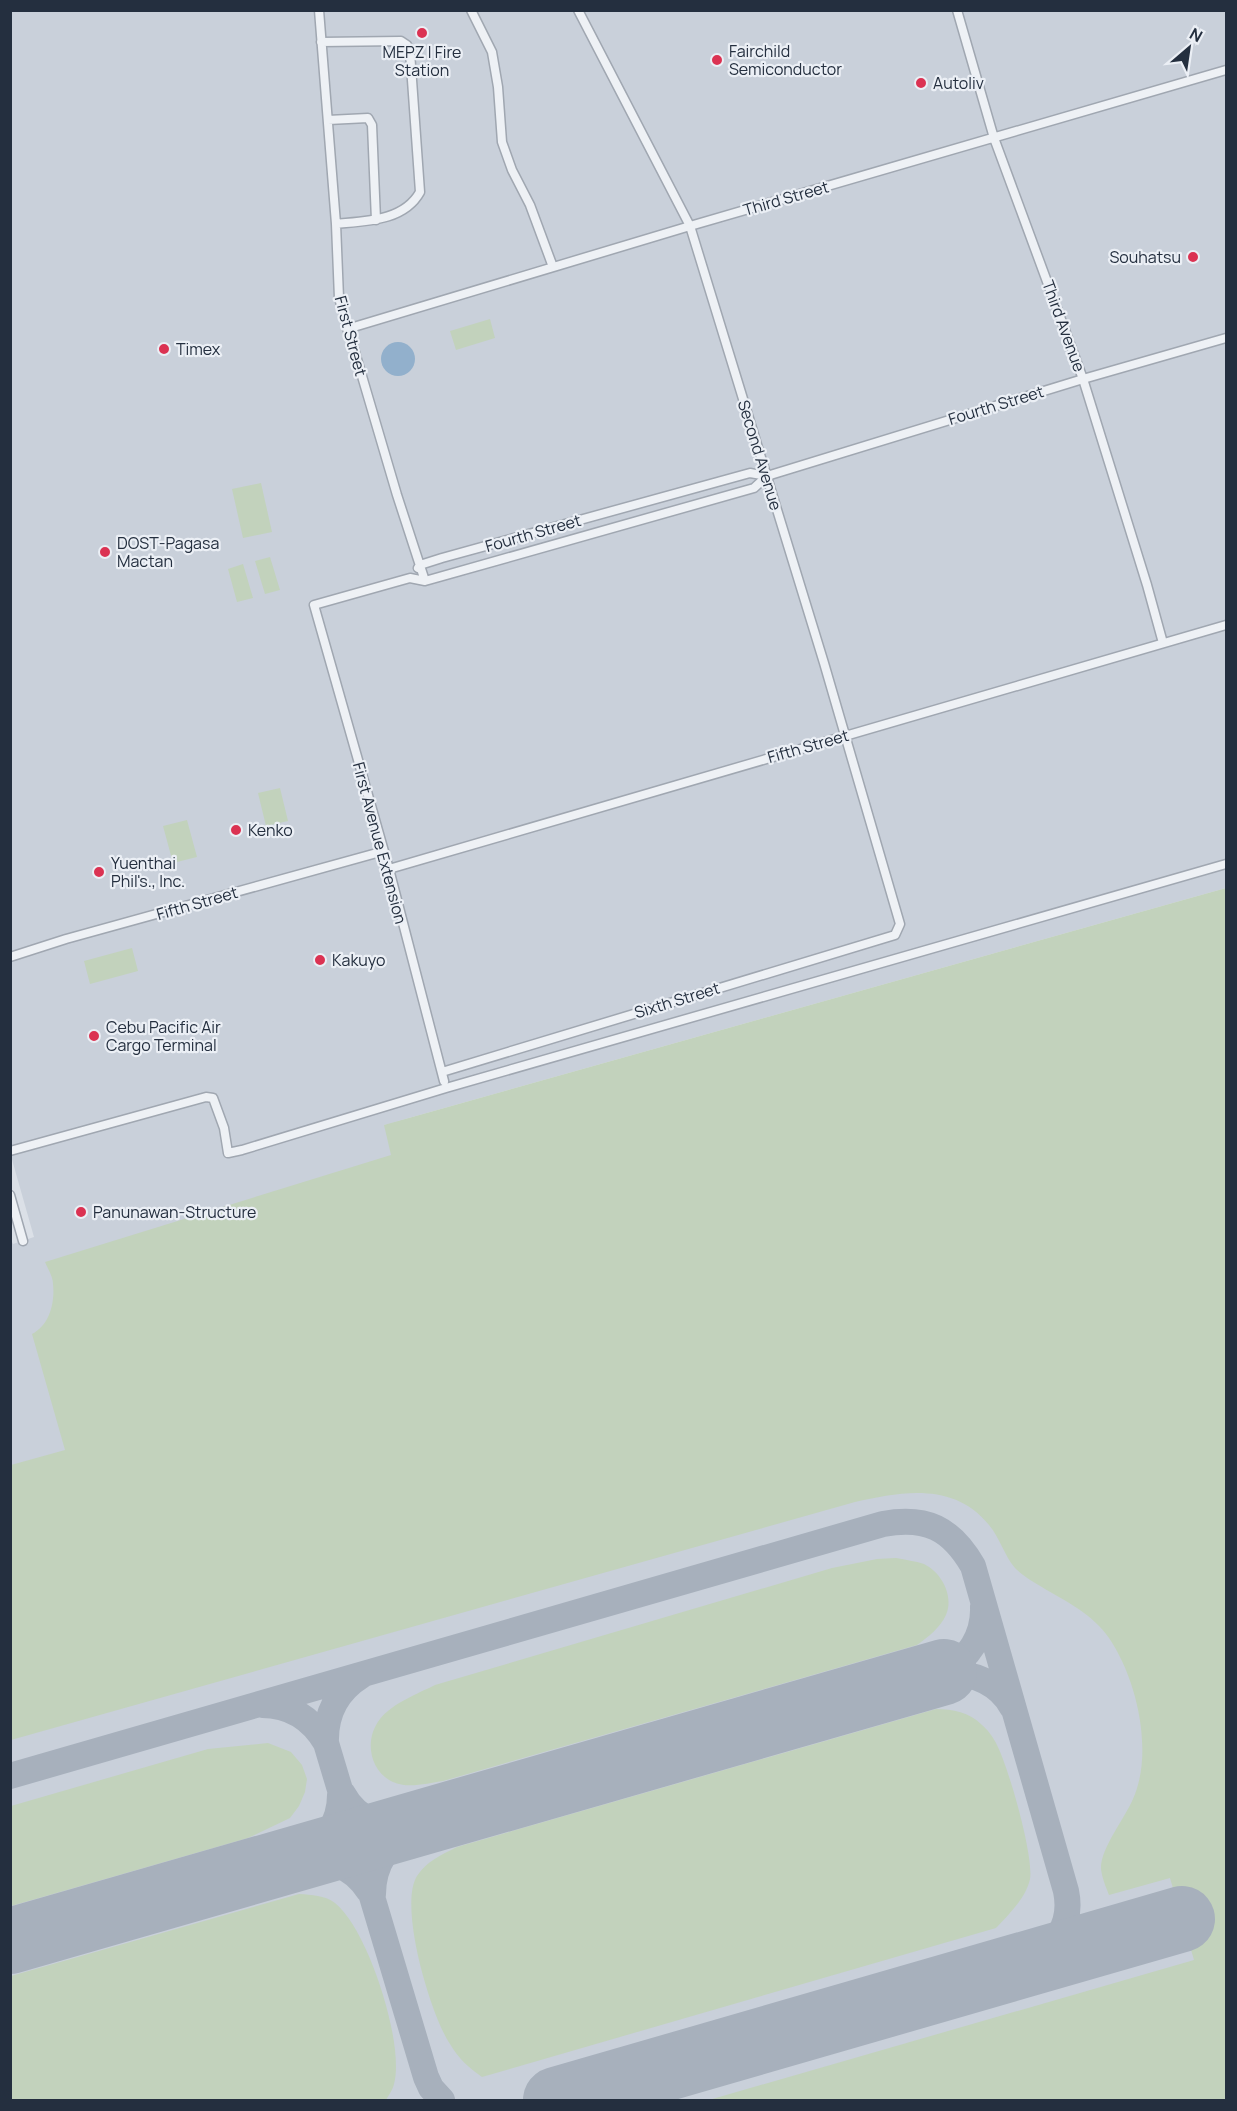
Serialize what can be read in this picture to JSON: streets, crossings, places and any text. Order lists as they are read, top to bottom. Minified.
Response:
{"streets":{"street":["Third Street","Third Avenue","First Street","Fourth Street","Second Avenue","Fifth Street","First Avenue Extension","Sixth Street"]},"crossings":[["Third Street","Third Avenue"],["Third Street","First Street"],["Third Street","Second Avenue"],["Third Avenue","Fourth Street"],["Third Avenue","Fifth Street"],["First Street","Fourth Street"],["Fourth Street","Second Avenue"],["Fourth Street","First Avenue Extension"],["Second Avenue","Fifth Street"],["Second Avenue","Sixth Street"],["Fifth Street","First Avenue Extension"],["First Avenue Extension","Sixth Street"]],"places":["MEPZ I Fire Station","Fairchild Semiconductor","Autoliv","Souhatsu","Timex","DOST-Pagasa Mactan","Kenko","Yuenthai Phil's., Inc.","Kakuyo","Cebu Pacific Air Cargo Terminal","Panunawan-Structure"],"north":"top right"}
